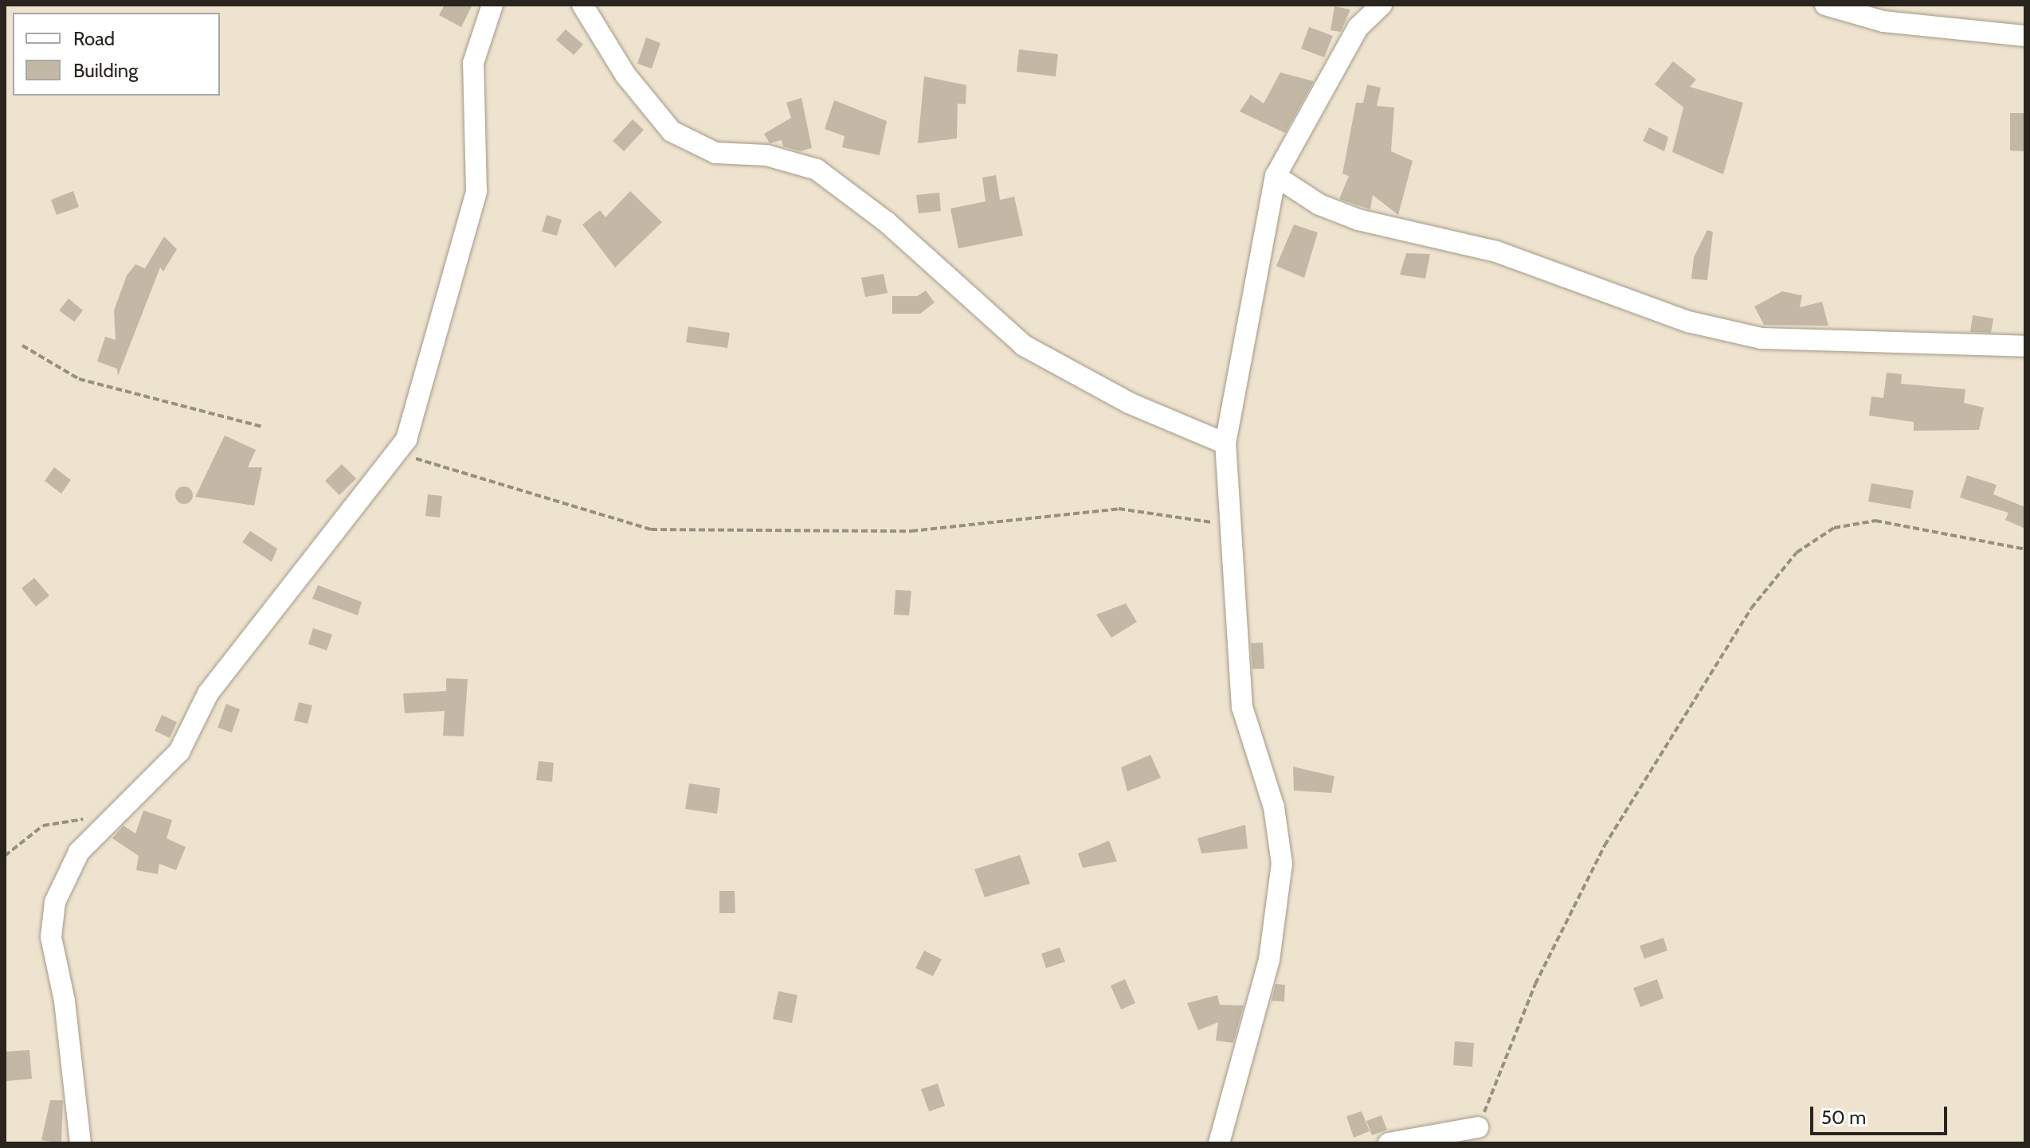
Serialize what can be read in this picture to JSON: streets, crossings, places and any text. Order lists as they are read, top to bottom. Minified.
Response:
{"legend":["Road","Building"],"scale_bar":"50 m"}
